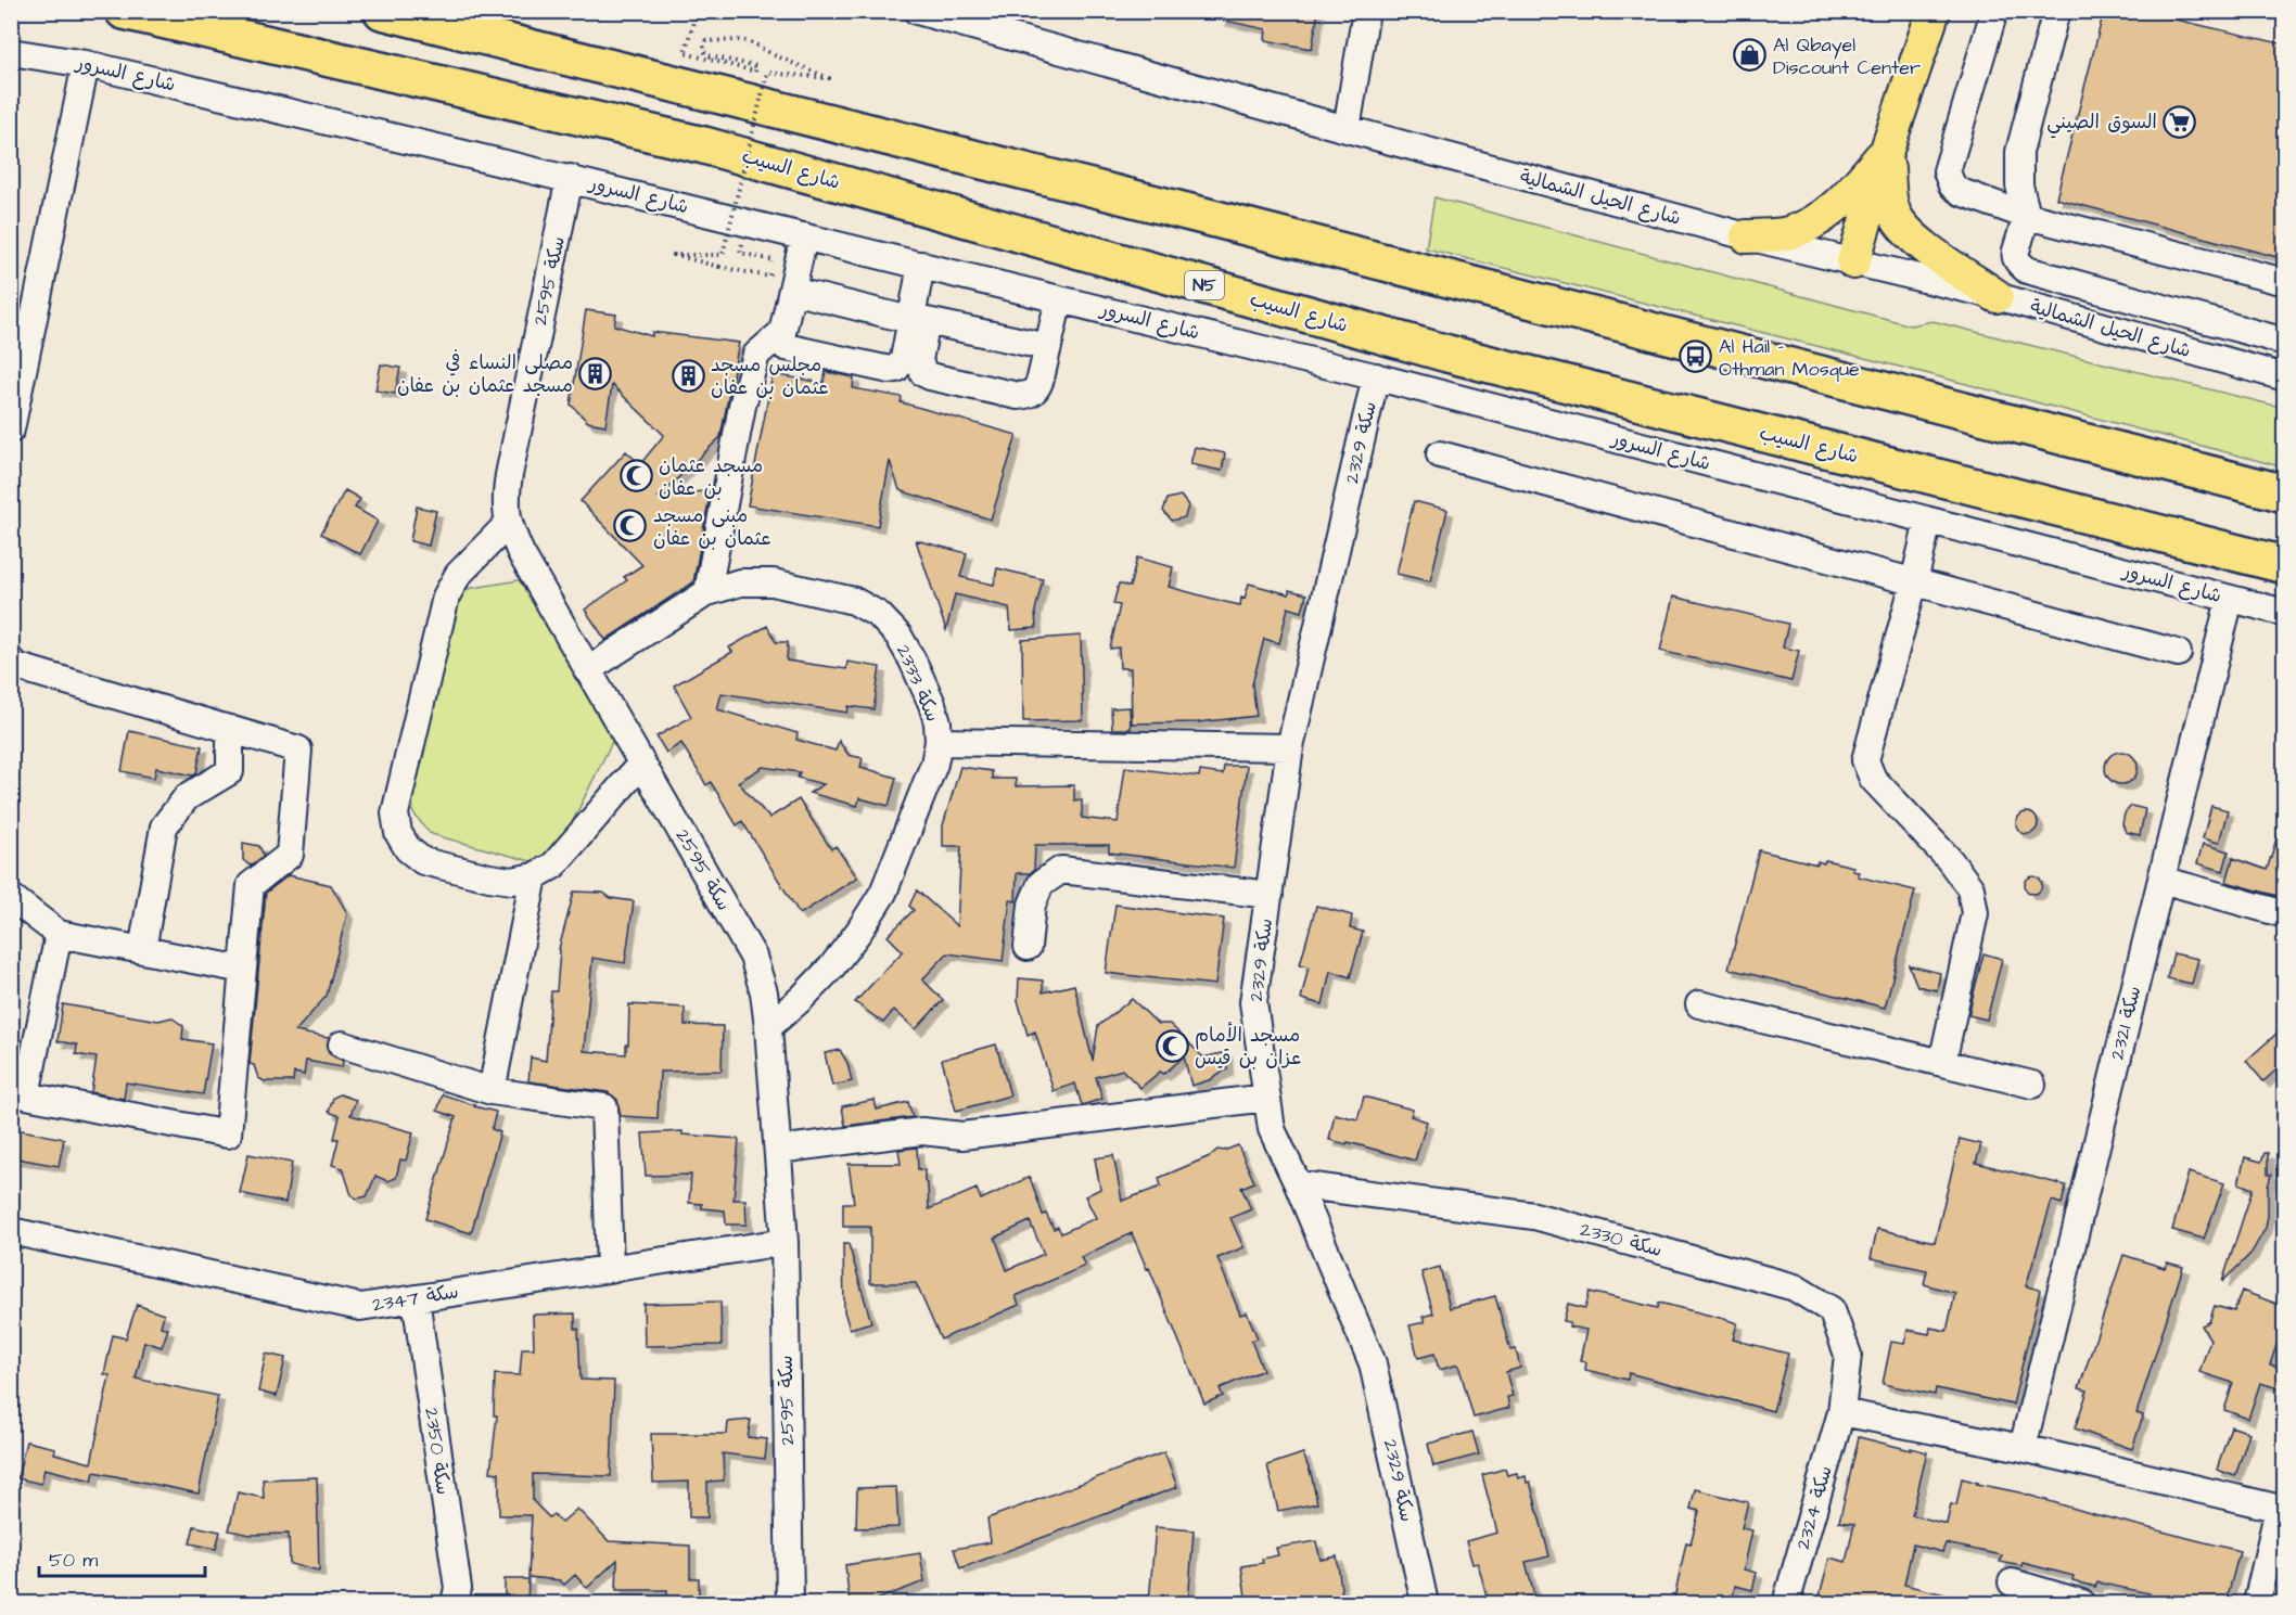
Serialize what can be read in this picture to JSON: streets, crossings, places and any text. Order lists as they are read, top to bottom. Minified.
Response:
{"streets":{"highway":["شارع السيب","N5"],"street":["شارع السرور","شارع الحيل الشمالية","سكة 2595","سكة 2329","سكة 2333","سكة 2321","سكة 2330","سكة 2347","سكة 2350","سكة 2324"]},"crossings":[["شارع السرور","سكة 2595"],["شارع السرور","سكة 2329"],["شارع السرور","سكة 2321"],["سكة 2595","سكة 2333"],["سكة 2595","سكة 2347"],["سكة 2329","سكة 2330"],["سكة 2330","سكة 2324"],["سكة 2347","سكة 2350"]],"places":{"shop":["Al Qbayel Discount Center"],"supermarket":["السوق الصيني"],"bus stop":["Al Hail - Othman Mosque"],"building":["مصلى النساء في مسجد عثمان بن عفان","مجلس مسجد عثمان بن عفان"],"mosque":["مسجد عثمان بن عفان","مبنى مسجد عثمان بن عفان","مسجد الأمام عزان بن قيس"]},"scale_bar":"50 m"}
